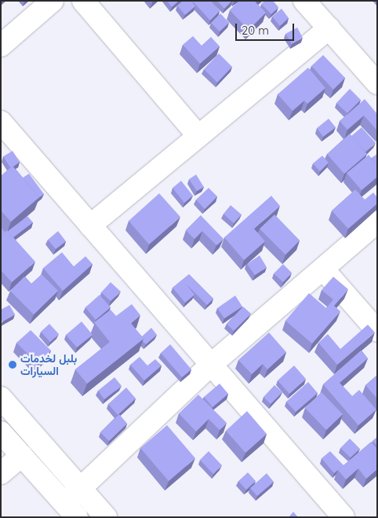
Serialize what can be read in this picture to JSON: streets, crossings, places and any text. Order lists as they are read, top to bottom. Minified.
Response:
{"places":["بلبل لخدمات السيارات"],"scale_bar":"20 m"}
